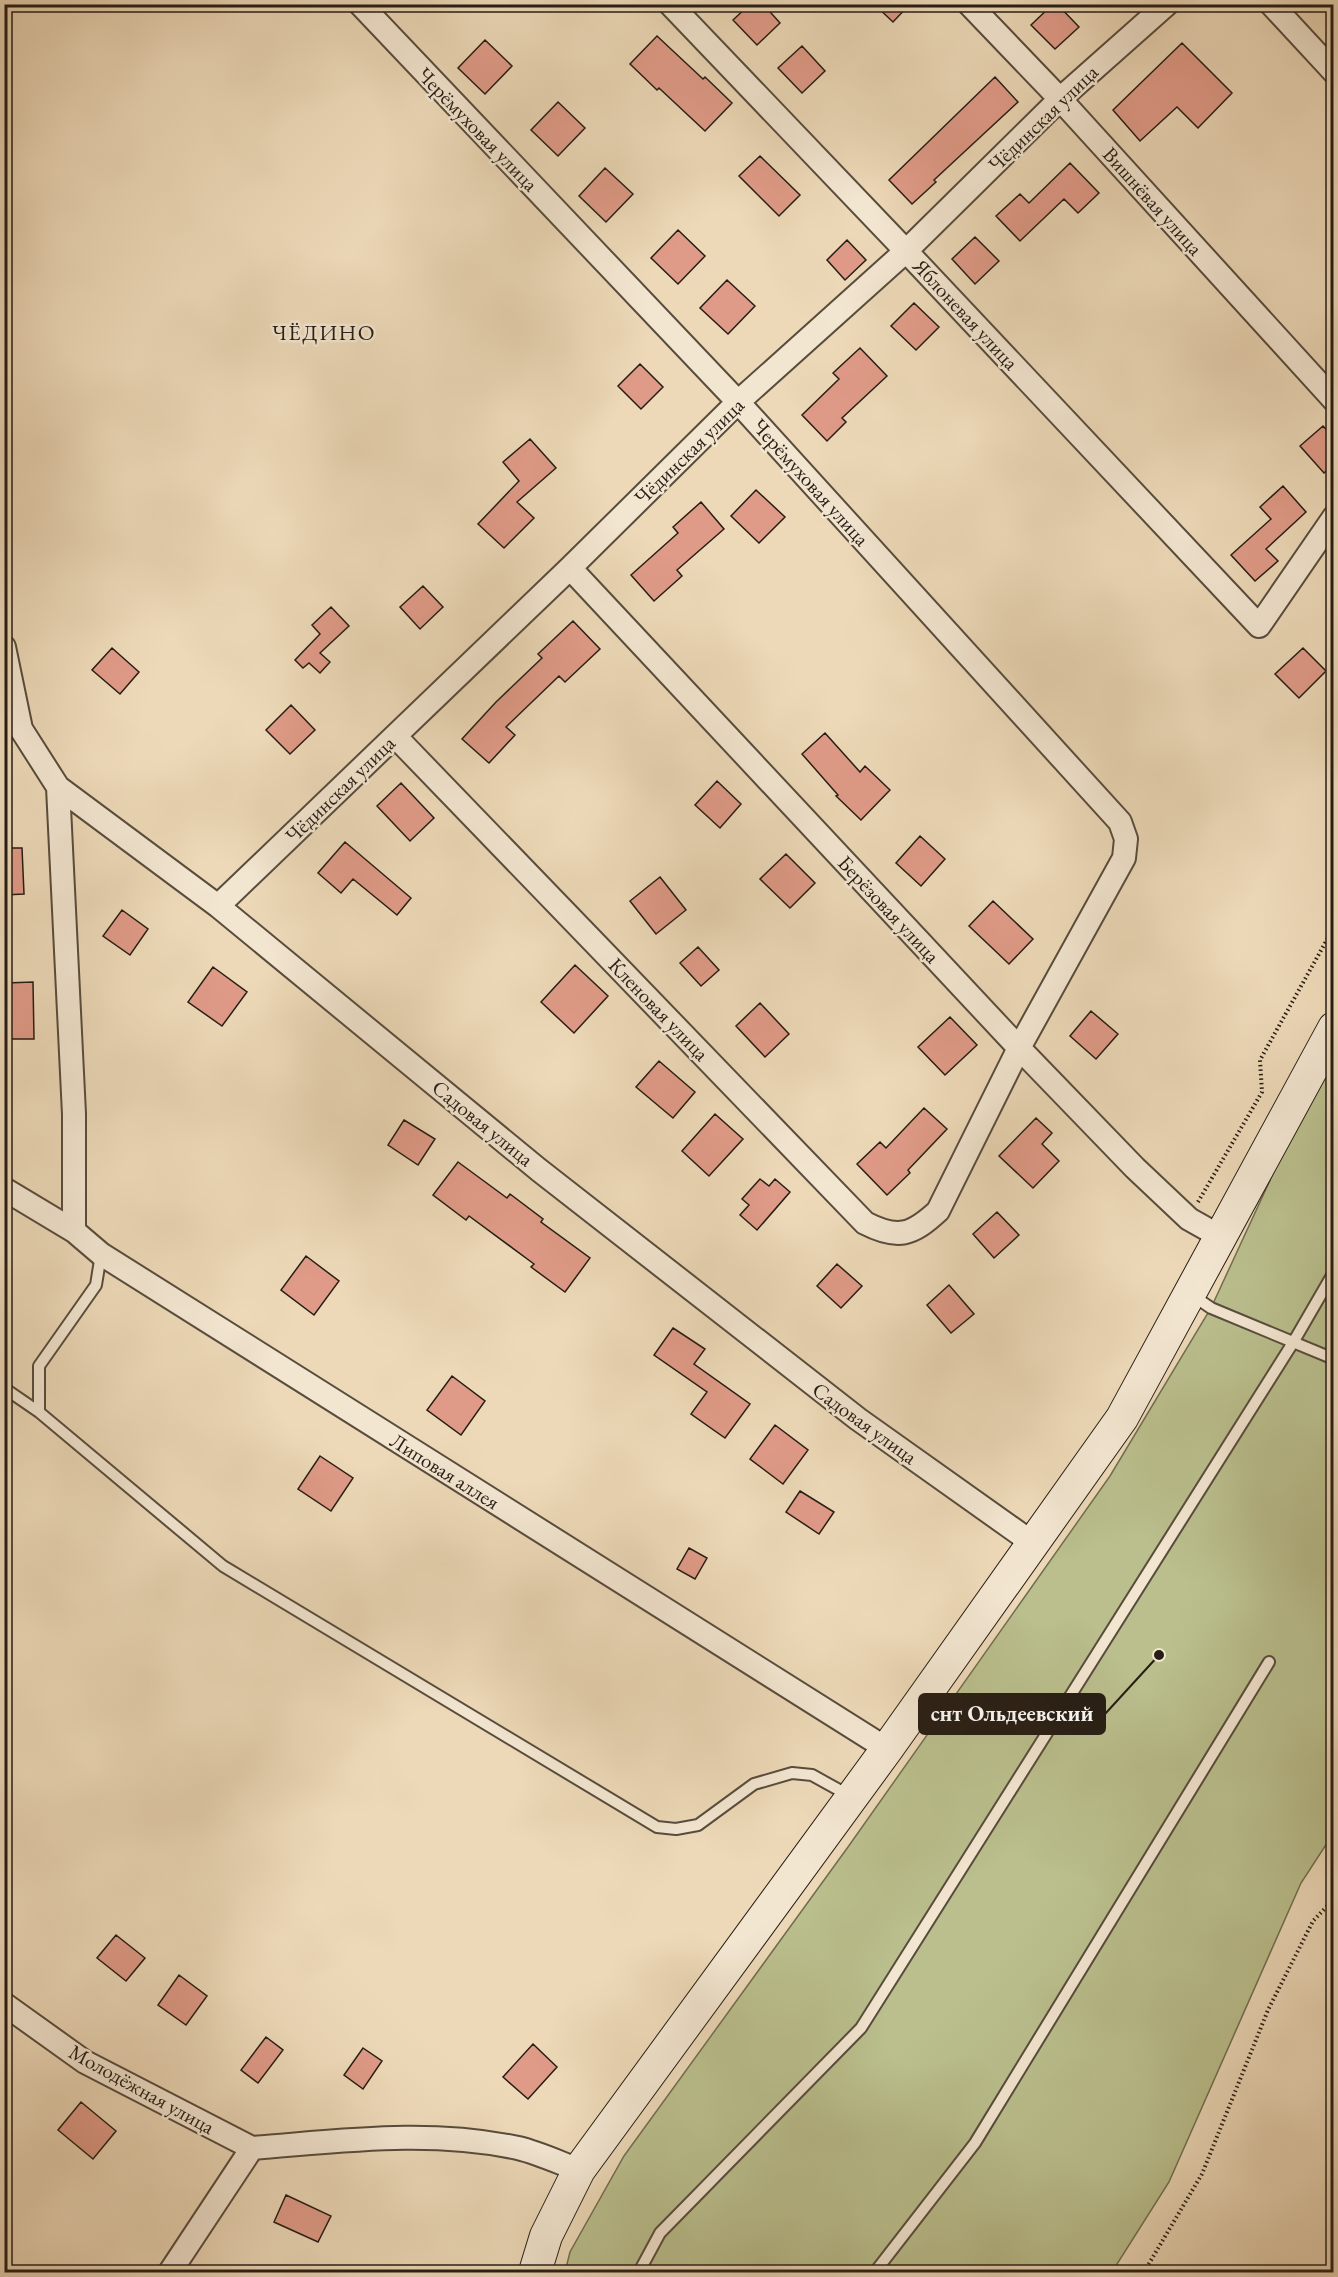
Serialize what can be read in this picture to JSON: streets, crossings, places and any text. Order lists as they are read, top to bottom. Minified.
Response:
{"streets":{"street":["Чёдинская улица","Черёмуховая улица","Вишнёвая улица","Яблоневая улица","Берёзовая улица","Кленовая улица","Садовая улица","Липовая аллея","Молодёжная улица"]},"crossings":[["Чёдинская улица","Черёмуховая улица"],["Чёдинская улица","Вишнёвая улица"],["Чёдинская улица","Яблоневая улица"],["Чёдинская улица","Берёзовая улица"],["Чёдинская улица","Кленовая улица"],["Чёдинская улица","Садовая улица"],["Черёмуховая улица","Берёзовая улица"],["Черёмуховая улица","Кленовая улица"],["Берёзовая улица","Кленовая улица"]],"districts":["ЧЁДИНО"],"places":["снт Ольдеевский"]}
